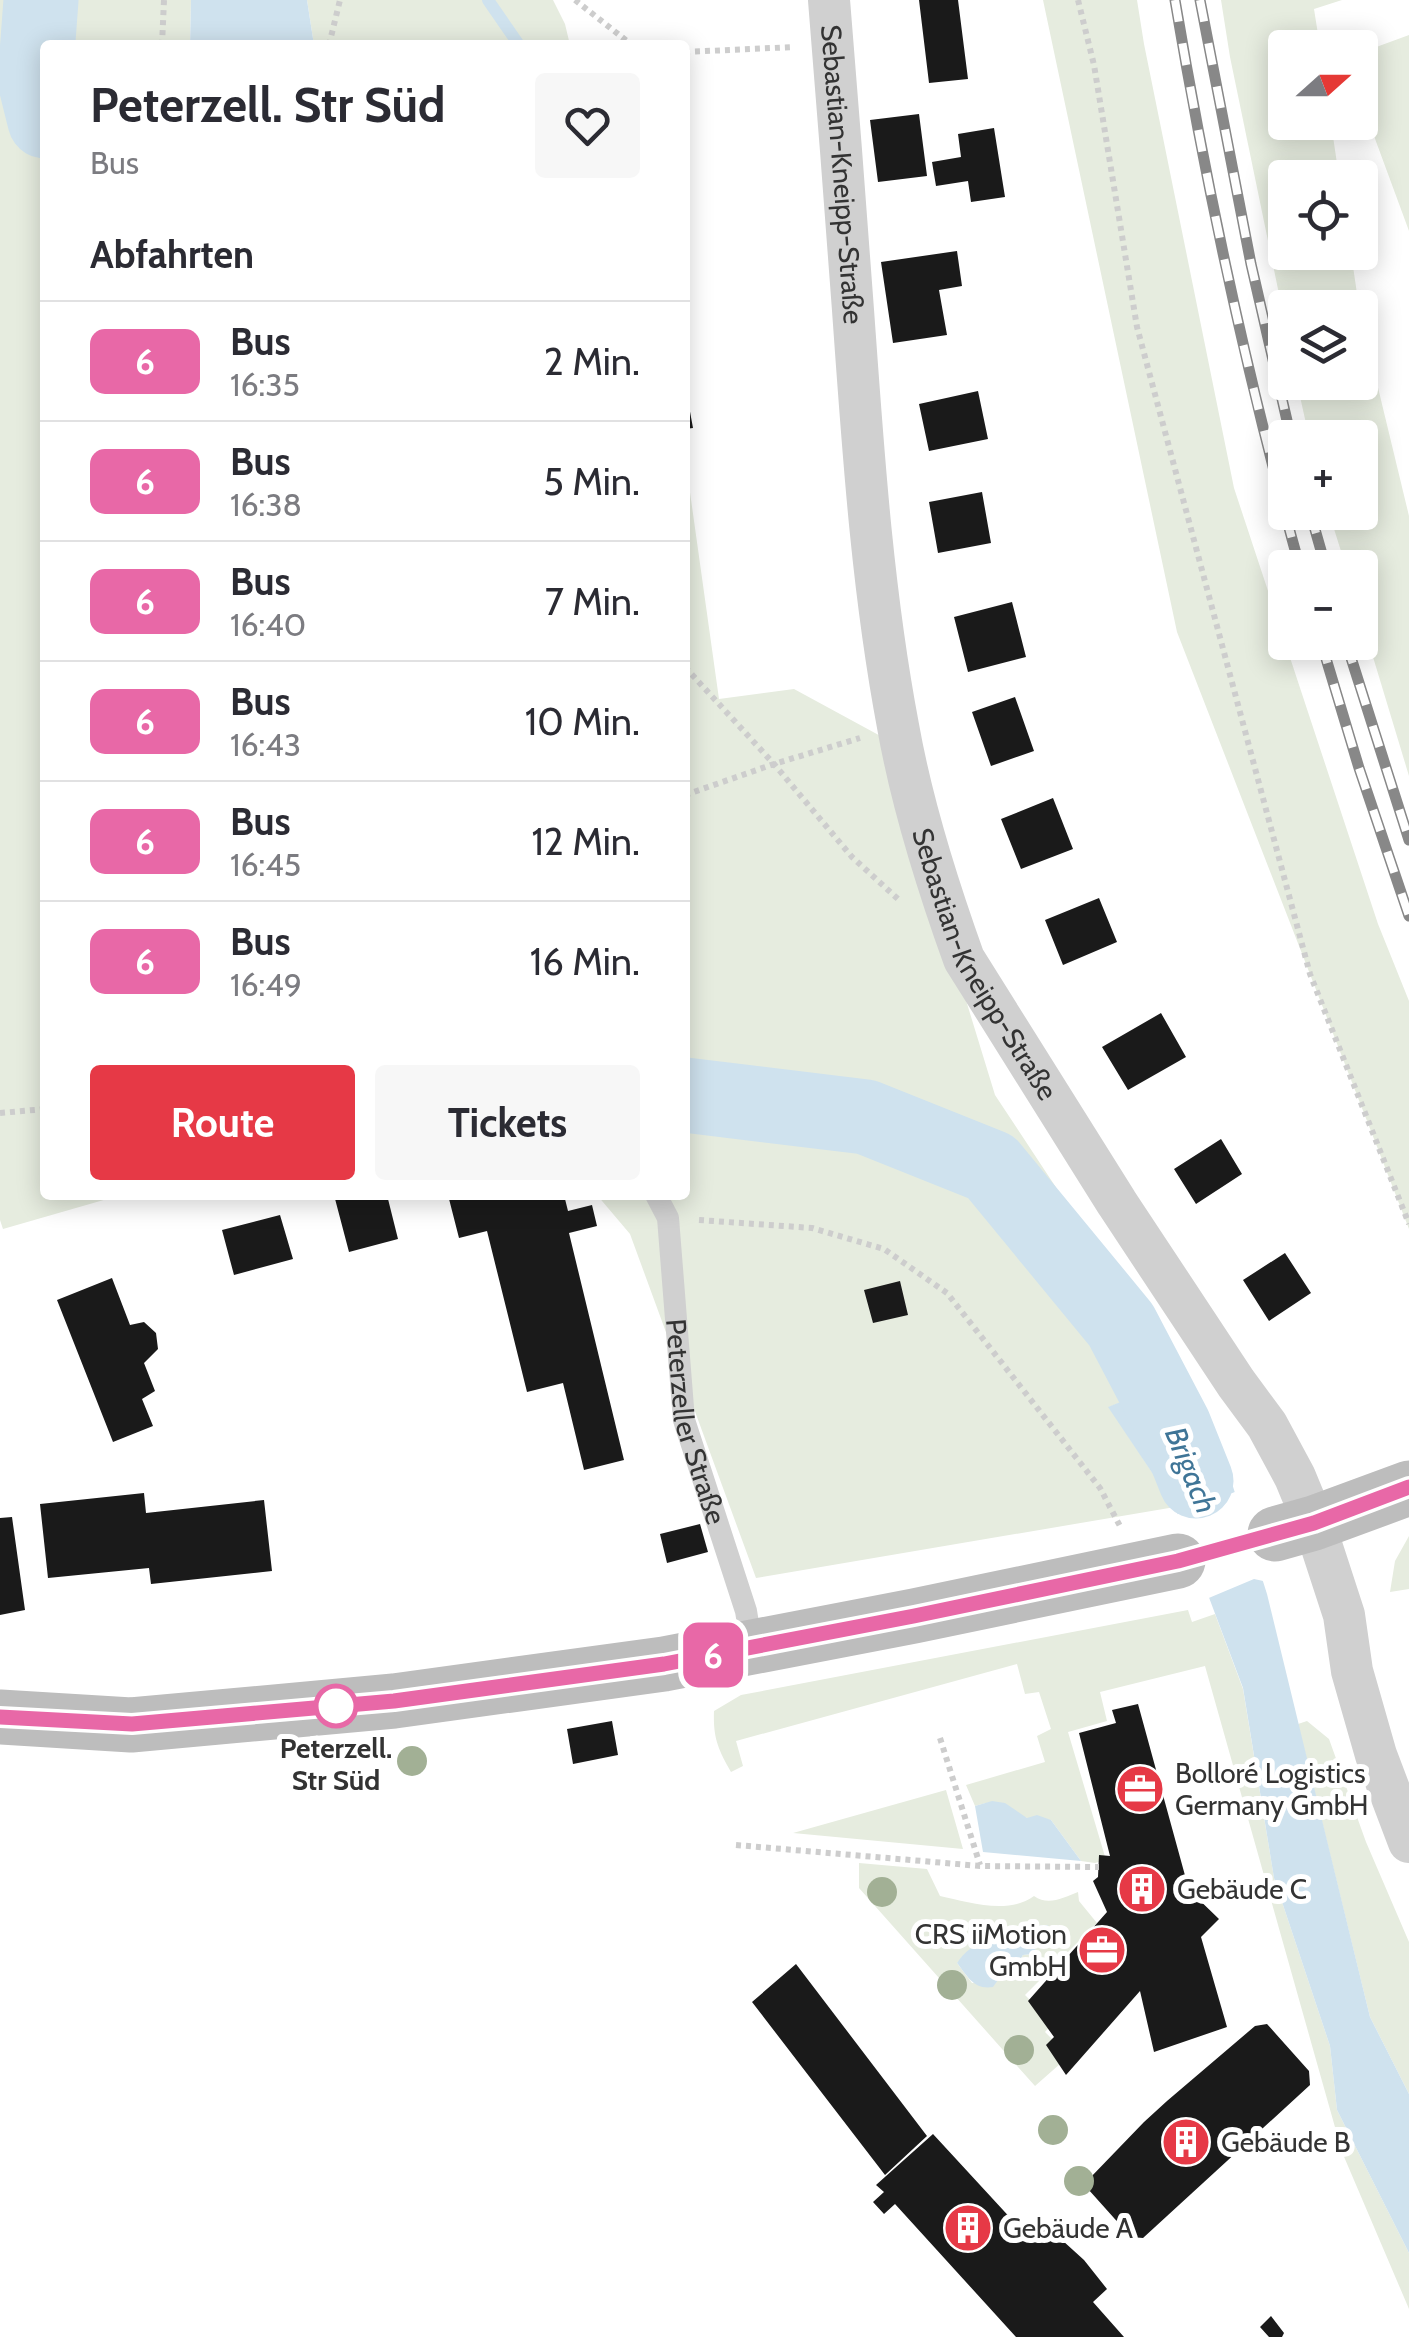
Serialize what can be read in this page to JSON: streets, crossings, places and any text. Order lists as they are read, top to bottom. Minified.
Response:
{"streets":{"street":["Sebastian-Kneipp-Straße"],"lane":["Peterzeller Straße"]},"water":["Brigach"],"places":{"other":["Peterzell. Str Süd"],"office":["Bolloré Logistics Germany GmbH","CRS iiMotion GmbH"],"building":["Gebäude C","Gebäude B","Gebäude A"]},"lines":["bus line 6"],"north":"right","page":{"on_map":"6","map_buttons":["+","−"],"heading":[["Peterzell. Str Süd","Bus"],"Abfahrten"],"list":[{"mark":"6","name":"Bus","note":"16:35","value":"2 Min."},{"mark":"6","name":"Bus","note":"16:38","value":"5 Min."},{"mark":"6","name":"Bus","note":"16:40","value":"7 Min."},{"mark":"6","name":"Bus","note":"16:43","value":"10 Min."},{"mark":"6","name":"Bus","note":"16:45","value":"12 Min."},{"mark":"6","name":"Bus","note":"16:49","value":"16 Min."}],"buttons":["Route","Tickets"]}}
